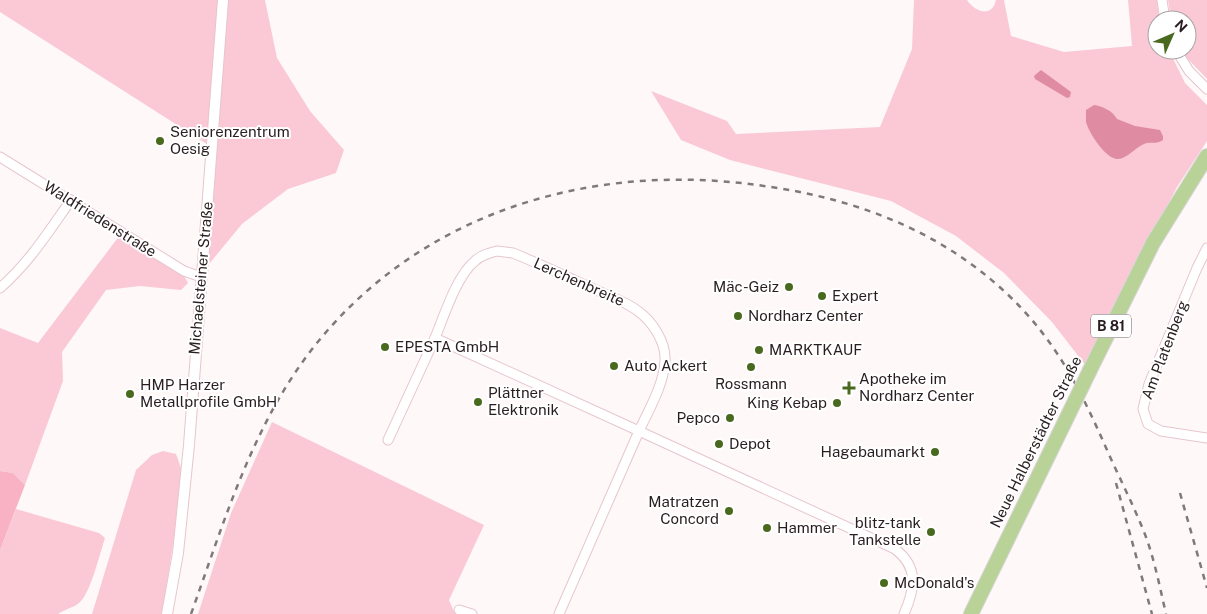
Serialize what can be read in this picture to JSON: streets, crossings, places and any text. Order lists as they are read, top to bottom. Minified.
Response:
{"streets":{"main road":["B 81","Neue Halberstädter Straße"],"street":["Waldfriedenstraße","Michaelsteiner Straße","Lerchenbreite","Am Platenberg"]},"crossings":[["Waldfriedenstraße","Michaelsteiner Straße"]],"places":{"other":["Seniorenzentrum Oesig","Mäc-Geiz","Expert","Nordharz Center","EPESTA GmbH","MARKTKAUF","Auto Ackert","Rossmann","HMP Harzer Metallprofile GmbH","Plättner Elektronik","King Kebap","Pepco","Depot","Hagebaumarkt","Matratzen Concord","Hammer","blitz-tank Tankstelle","McDonald's"],"health":["Apotheke im Nordharz Center"]},"north":"top right"}
